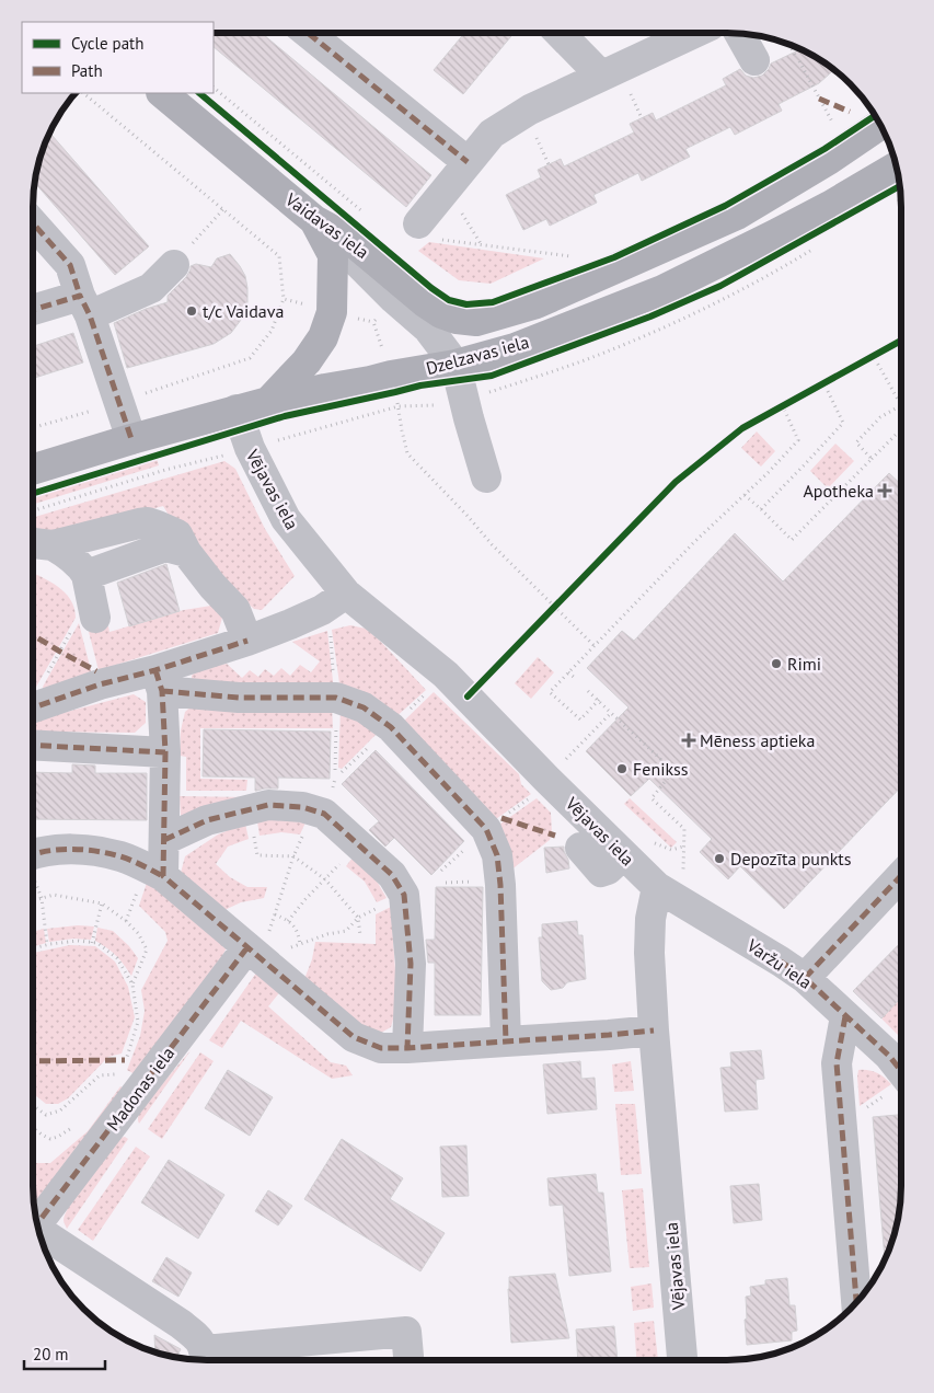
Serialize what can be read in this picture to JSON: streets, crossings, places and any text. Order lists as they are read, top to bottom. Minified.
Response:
{"streets":{"main road":["Vaidavas iela","Dzelzavas iela"],"street":["Vējavas iela","Varžu iela","Madonas iela"]},"crossings":[["Vaidavas iela","Dzelzavas iela"],["Dzelzavas iela","Vējavas iela"],["Vējavas iela","Varžu iela"]],"places":{"other":["t/c Vaidava","Rimi","Fenikss","Depozīta punkts"],"health":["Apotheka","Mēness aptieka"]},"legend":["Cycle path","Path"],"scale_bar":"20 m"}
